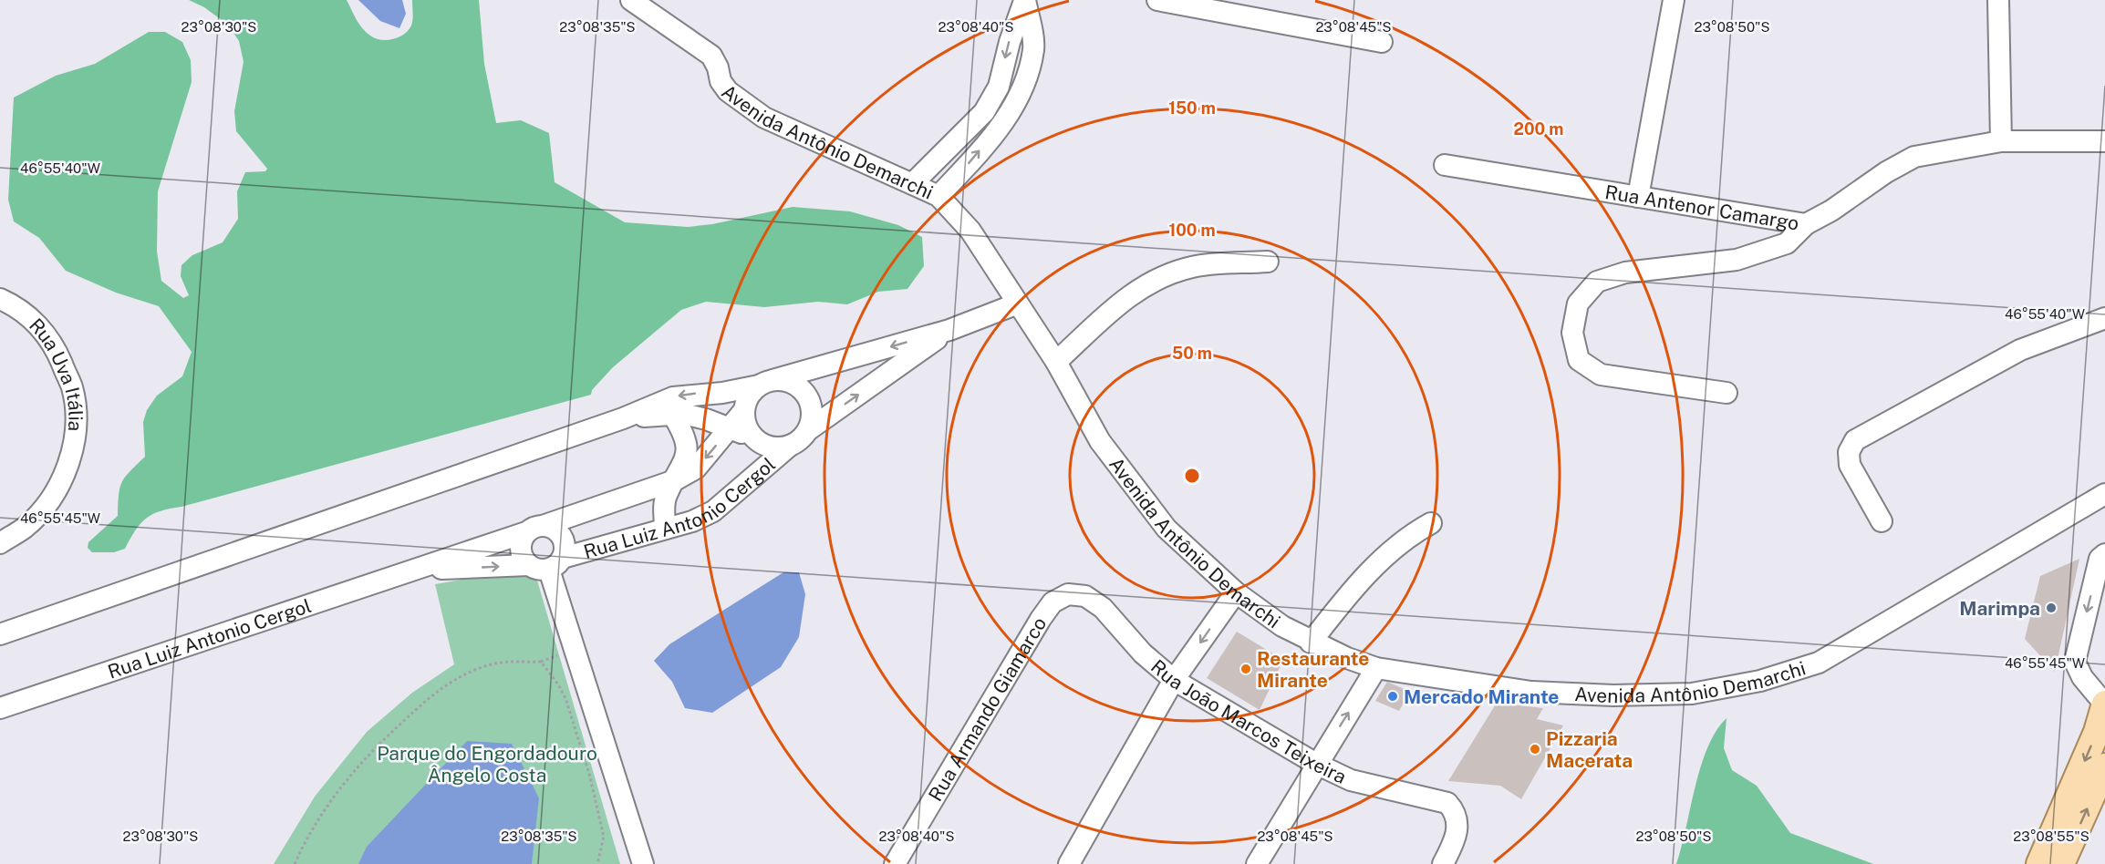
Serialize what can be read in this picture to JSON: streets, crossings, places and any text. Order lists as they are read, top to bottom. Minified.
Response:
{"streets":{"street":["Avenida Antônio Demarchi","Rua Antenor Camargo","Rua Uva Itália","Rua Luiz Antonio Cergol","Rua Armando Giamarco","Rua João Marcos Teixeira"]},"crossings":[["Rua Armando Giamarco","Rua João Marcos Teixeira"]],"parks":["Parque do Engordadouro Ângelo Costa"],"places":["Marimpa","Restaurante Mirante","Mercado Mirante","Pizzaria Macerata"],"coordinates":["23°08'30\"S","23°08'35\"S","23°08'40\"S","23°08'45\"S","23°08'50\"S","46°55'40\"W","46°55'45\"W","23°08'55\"S"],"rings":["150 m","200 m","100 m","50 m"]}
